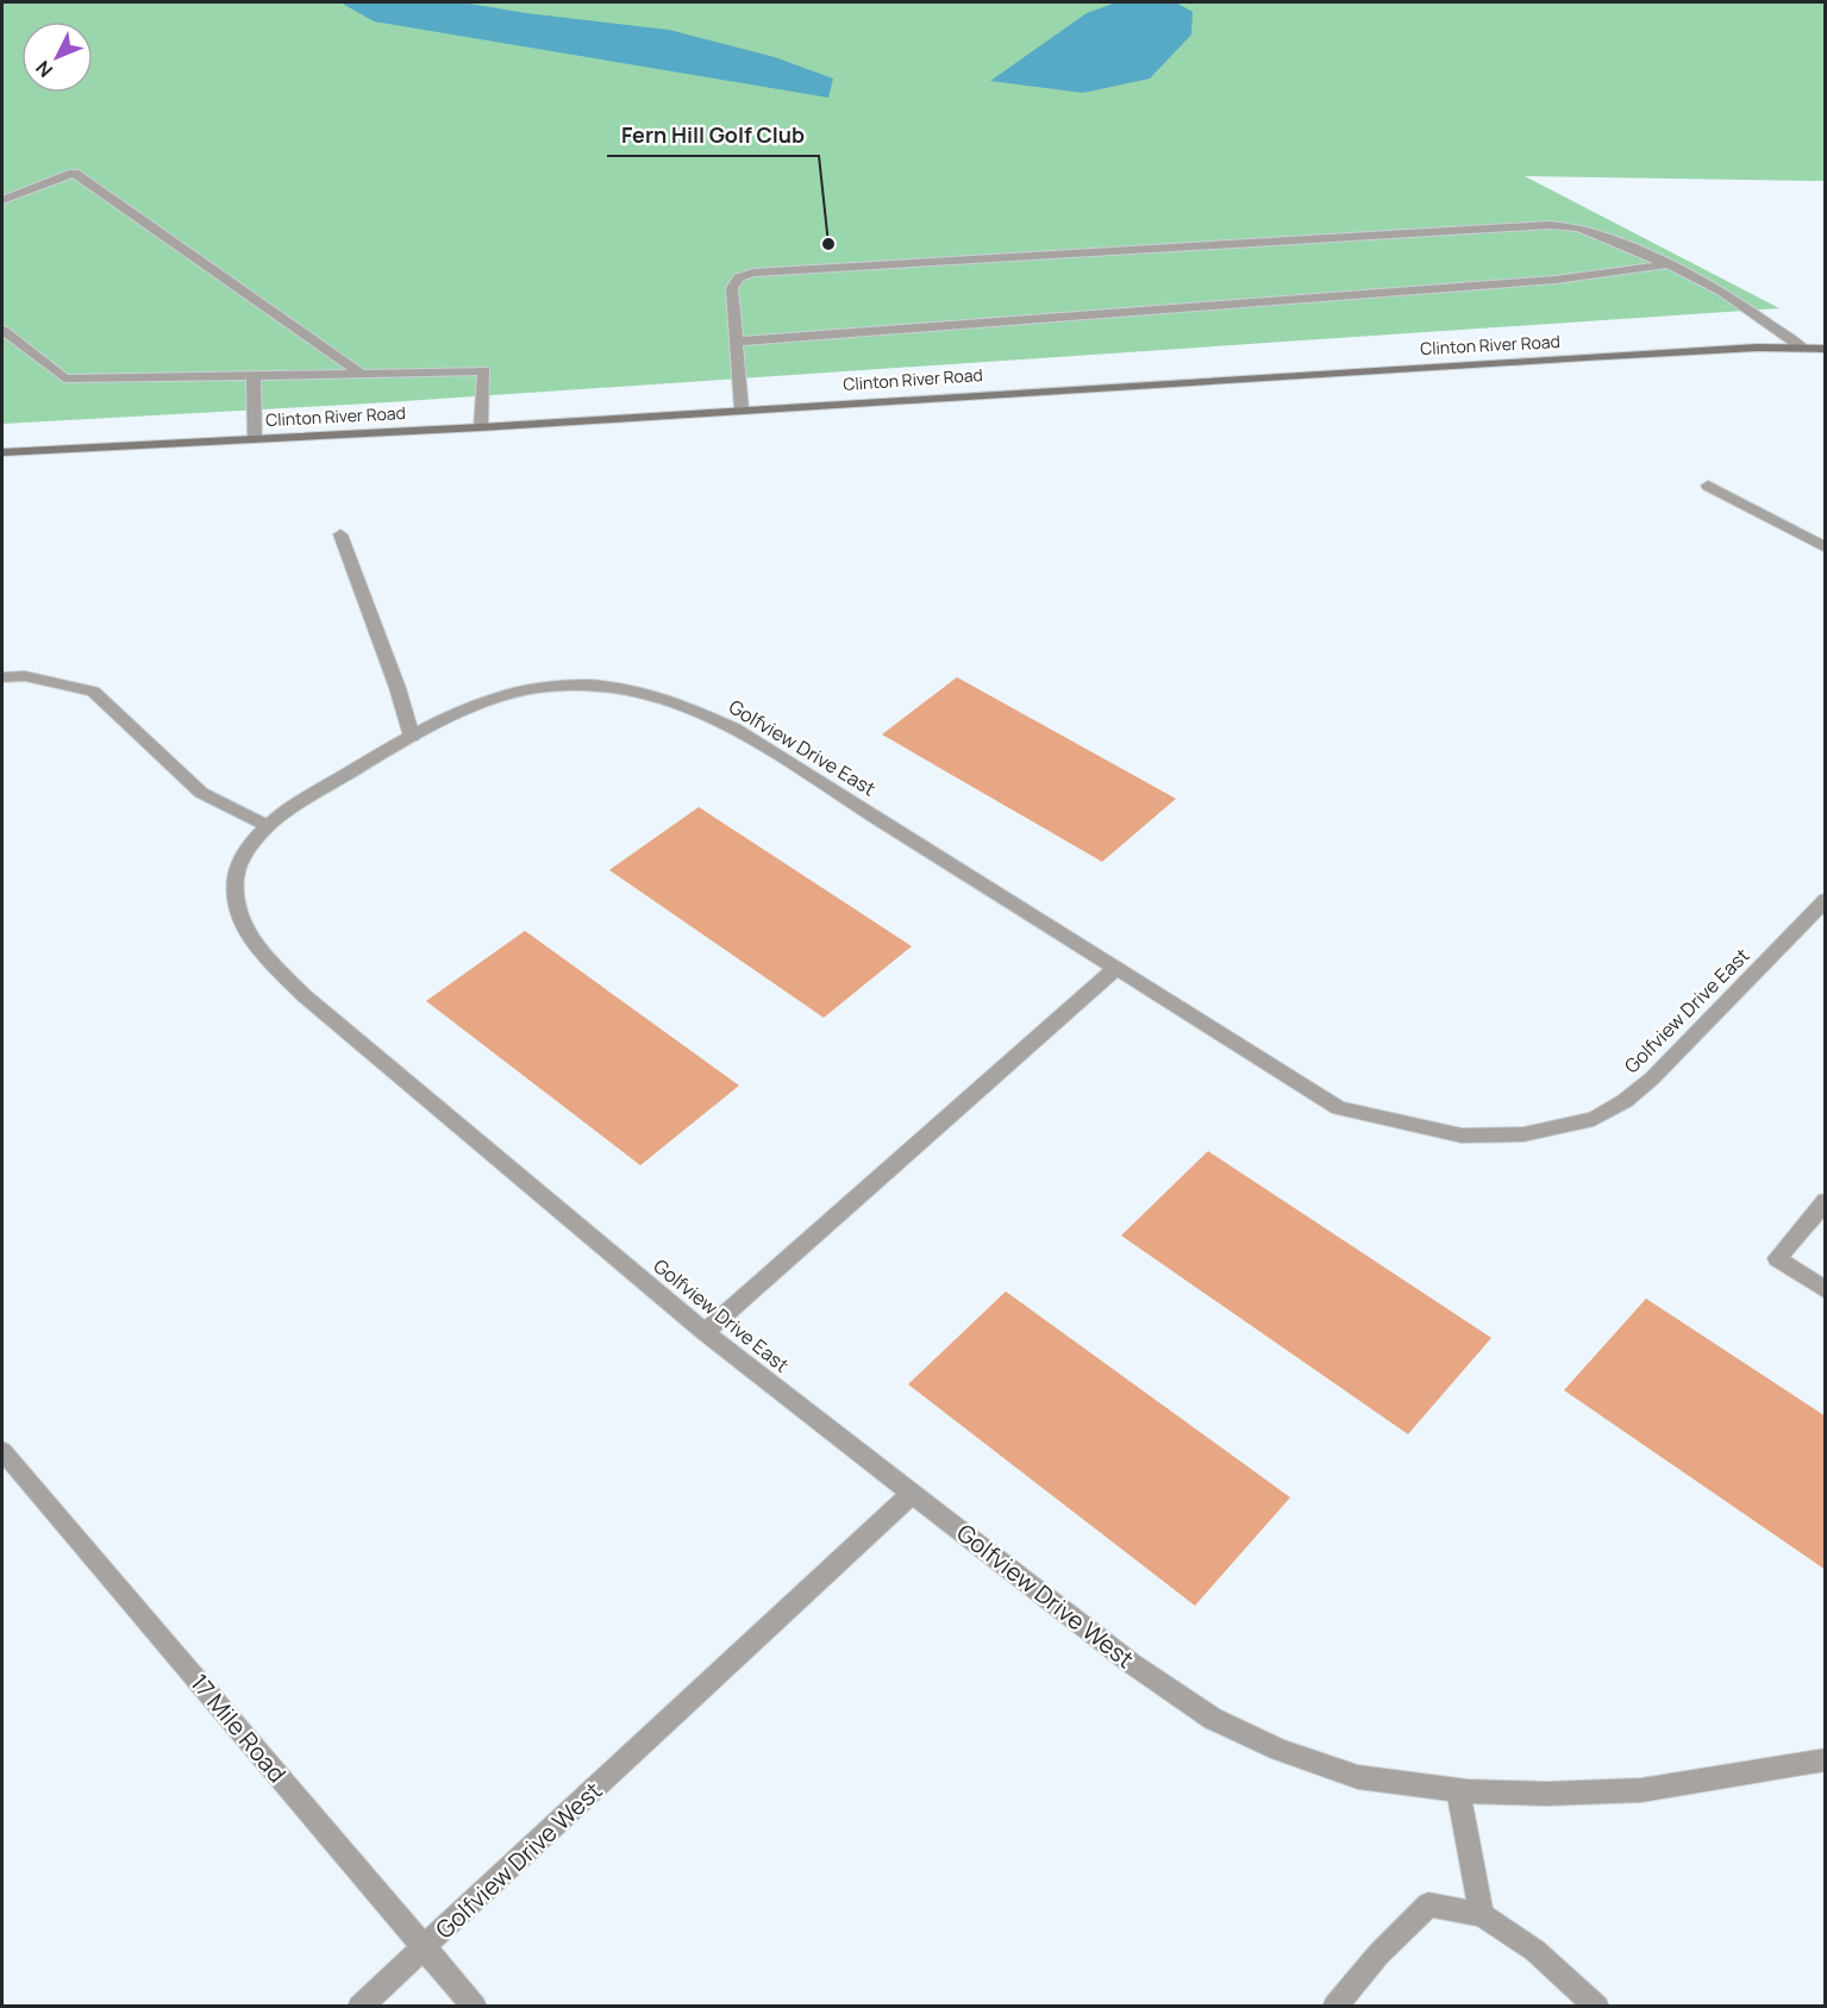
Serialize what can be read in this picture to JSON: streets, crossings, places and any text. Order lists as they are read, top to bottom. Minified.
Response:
{"streets":{"street":["Clinton River Road","Golfview Drive East","Golfview Drive West","17 Mile Road"]},"crossings":[["Golfview Drive East","Golfview Drive West"],["Golfview Drive West","17 Mile Road"]],"places":["Fern Hill Golf Club"],"north":"bottom left"}
